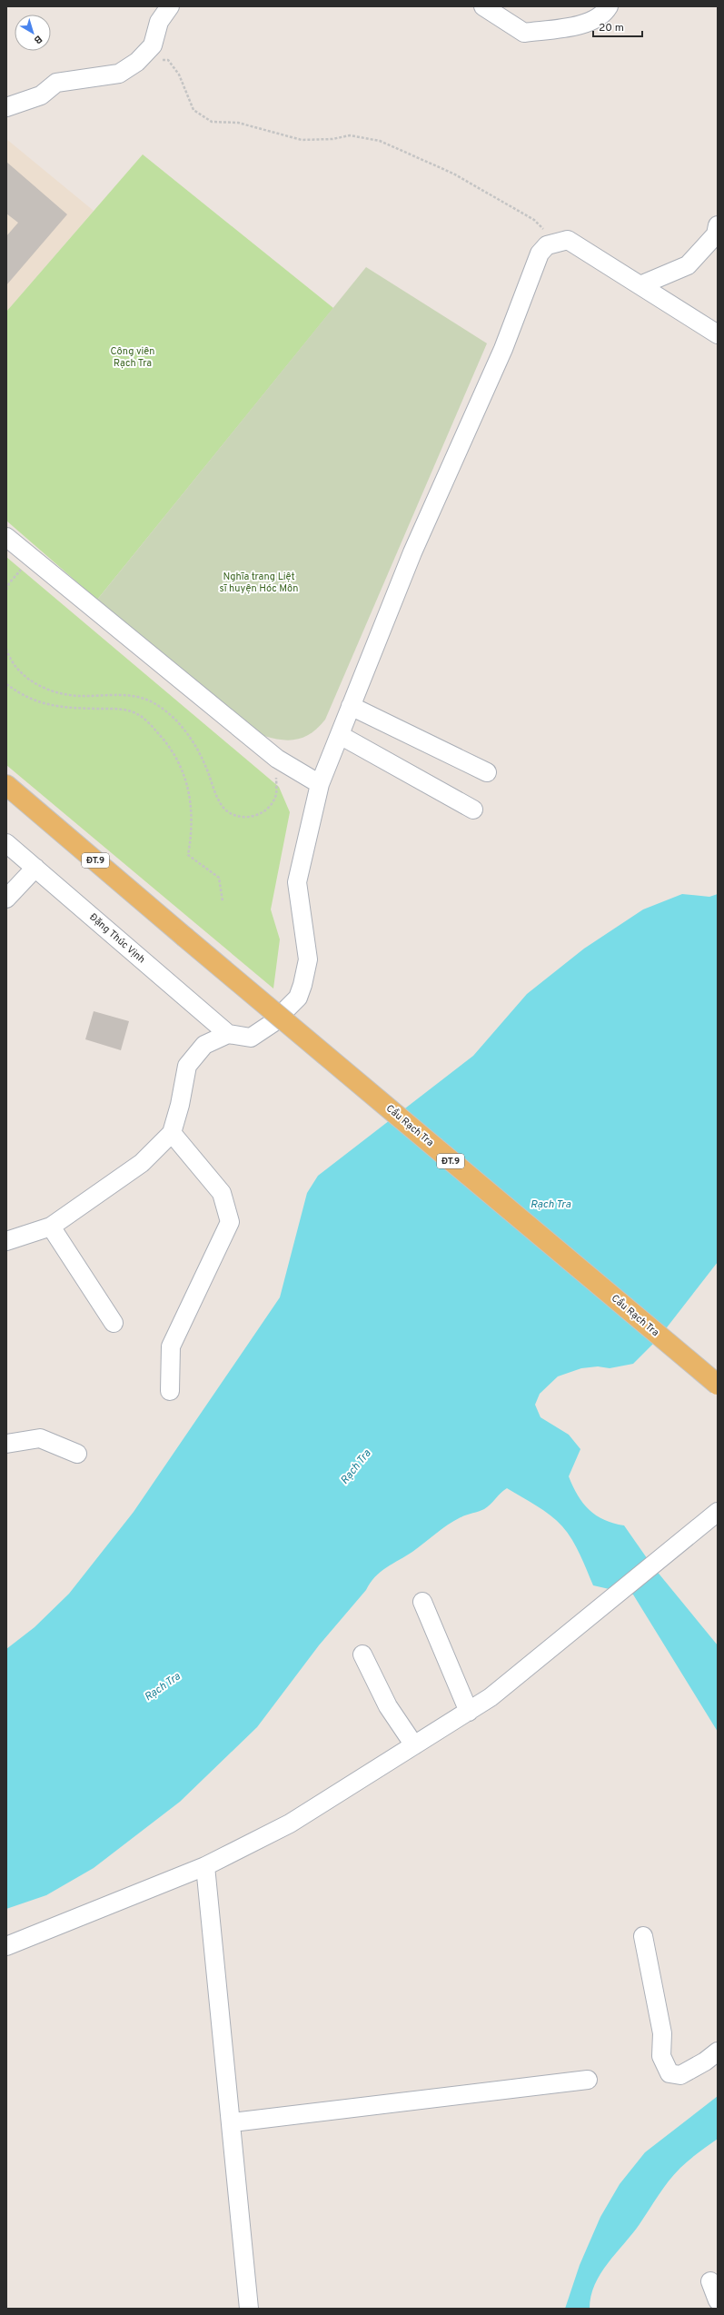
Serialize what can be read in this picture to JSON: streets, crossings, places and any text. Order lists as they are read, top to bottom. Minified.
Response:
{"streets":{"main road":["ĐT.9","Cầu Rạch Tra"],"street":["Đặng Thúc Vịnh"]},"water":["Rạch Tra"],"parks":["Công viên Rạch Tra","Nghĩa trang Liệt sĩ huyện Hóc Môn"],"scale_bar":"20 m","north":"bottom right"}
